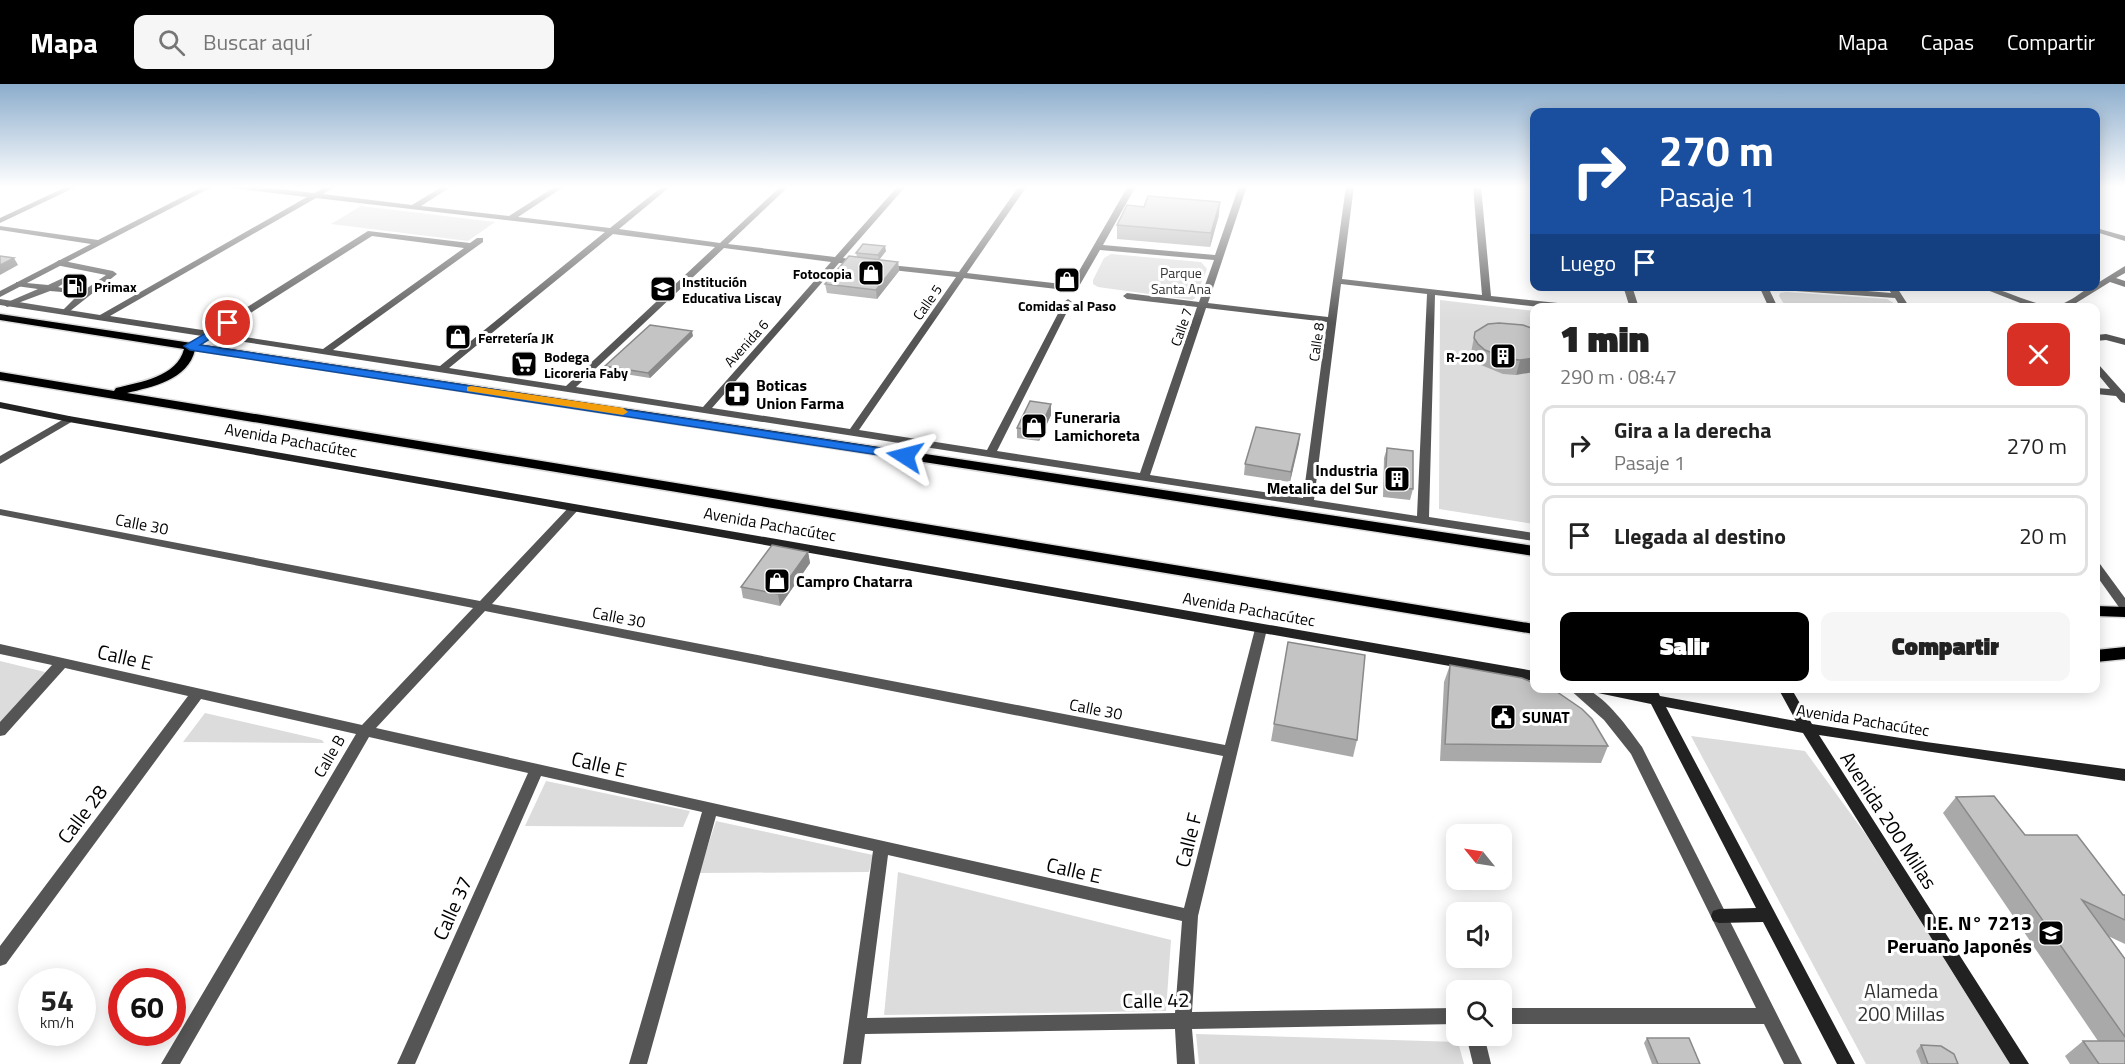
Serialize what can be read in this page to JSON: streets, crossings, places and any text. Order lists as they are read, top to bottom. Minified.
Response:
{"streets":{"main road":["Avenida Pachacútec"],"street":["Calle 5","Calle 7","Calle 8","Avenida 6","Calle 30","Calle E","Calle B","Calle 28","Avenida 200 Millas","Calle F","Calle 37","Calle 42"]},"crossings":[["Avenida Pachacútec","Calle B"],["Avenida Pachacútec","Avenida 200 Millas"],["Avenida Pachacútec","Calle F"],["Calle 30","Calle B"],["Calle 30","Calle F"],["Calle E","Calle B"],["Calle E","Calle 28"],["Calle E","Calle F"],["Calle E","Calle 37"],["Calle F","Calle 42"]],"parks":["Parque Santa Ana","Alameda 200 Millas"],"places":{"shop":["Fotocopia","Comidas al Paso","Ferretería JK","Funeraria Lamichoreta","Campro Chatarra"],"fuel station":["Primax"],"school or university":["Institución Educativa Liscay","I.E. N° 7213 Peruano Japonés"],"building":["R-200","Industria Metalica del Sur"],"supermarket":["Bodega Licoreria Faby"],"pharmacy":["Boticas Union Farma"],"public building":["SUNAT"]},"north":"top left","page":{"header":"Mapa","search":"Buscar aquí","nav":["Mapa","Capas","Compartir"],"turn":["270 m","Pasaje 1"],"then":"Luego","heading":["1 min","290 m · 08:47"],"list":[{"name":"Gira a la derecha","note":"Pasaje 1","value":"270 m"},{"name":"Llegada al destino","value":"20 m"}],"buttons":["Salir","Compartir"],"speed":"54 km/h","limit":"60"}}
